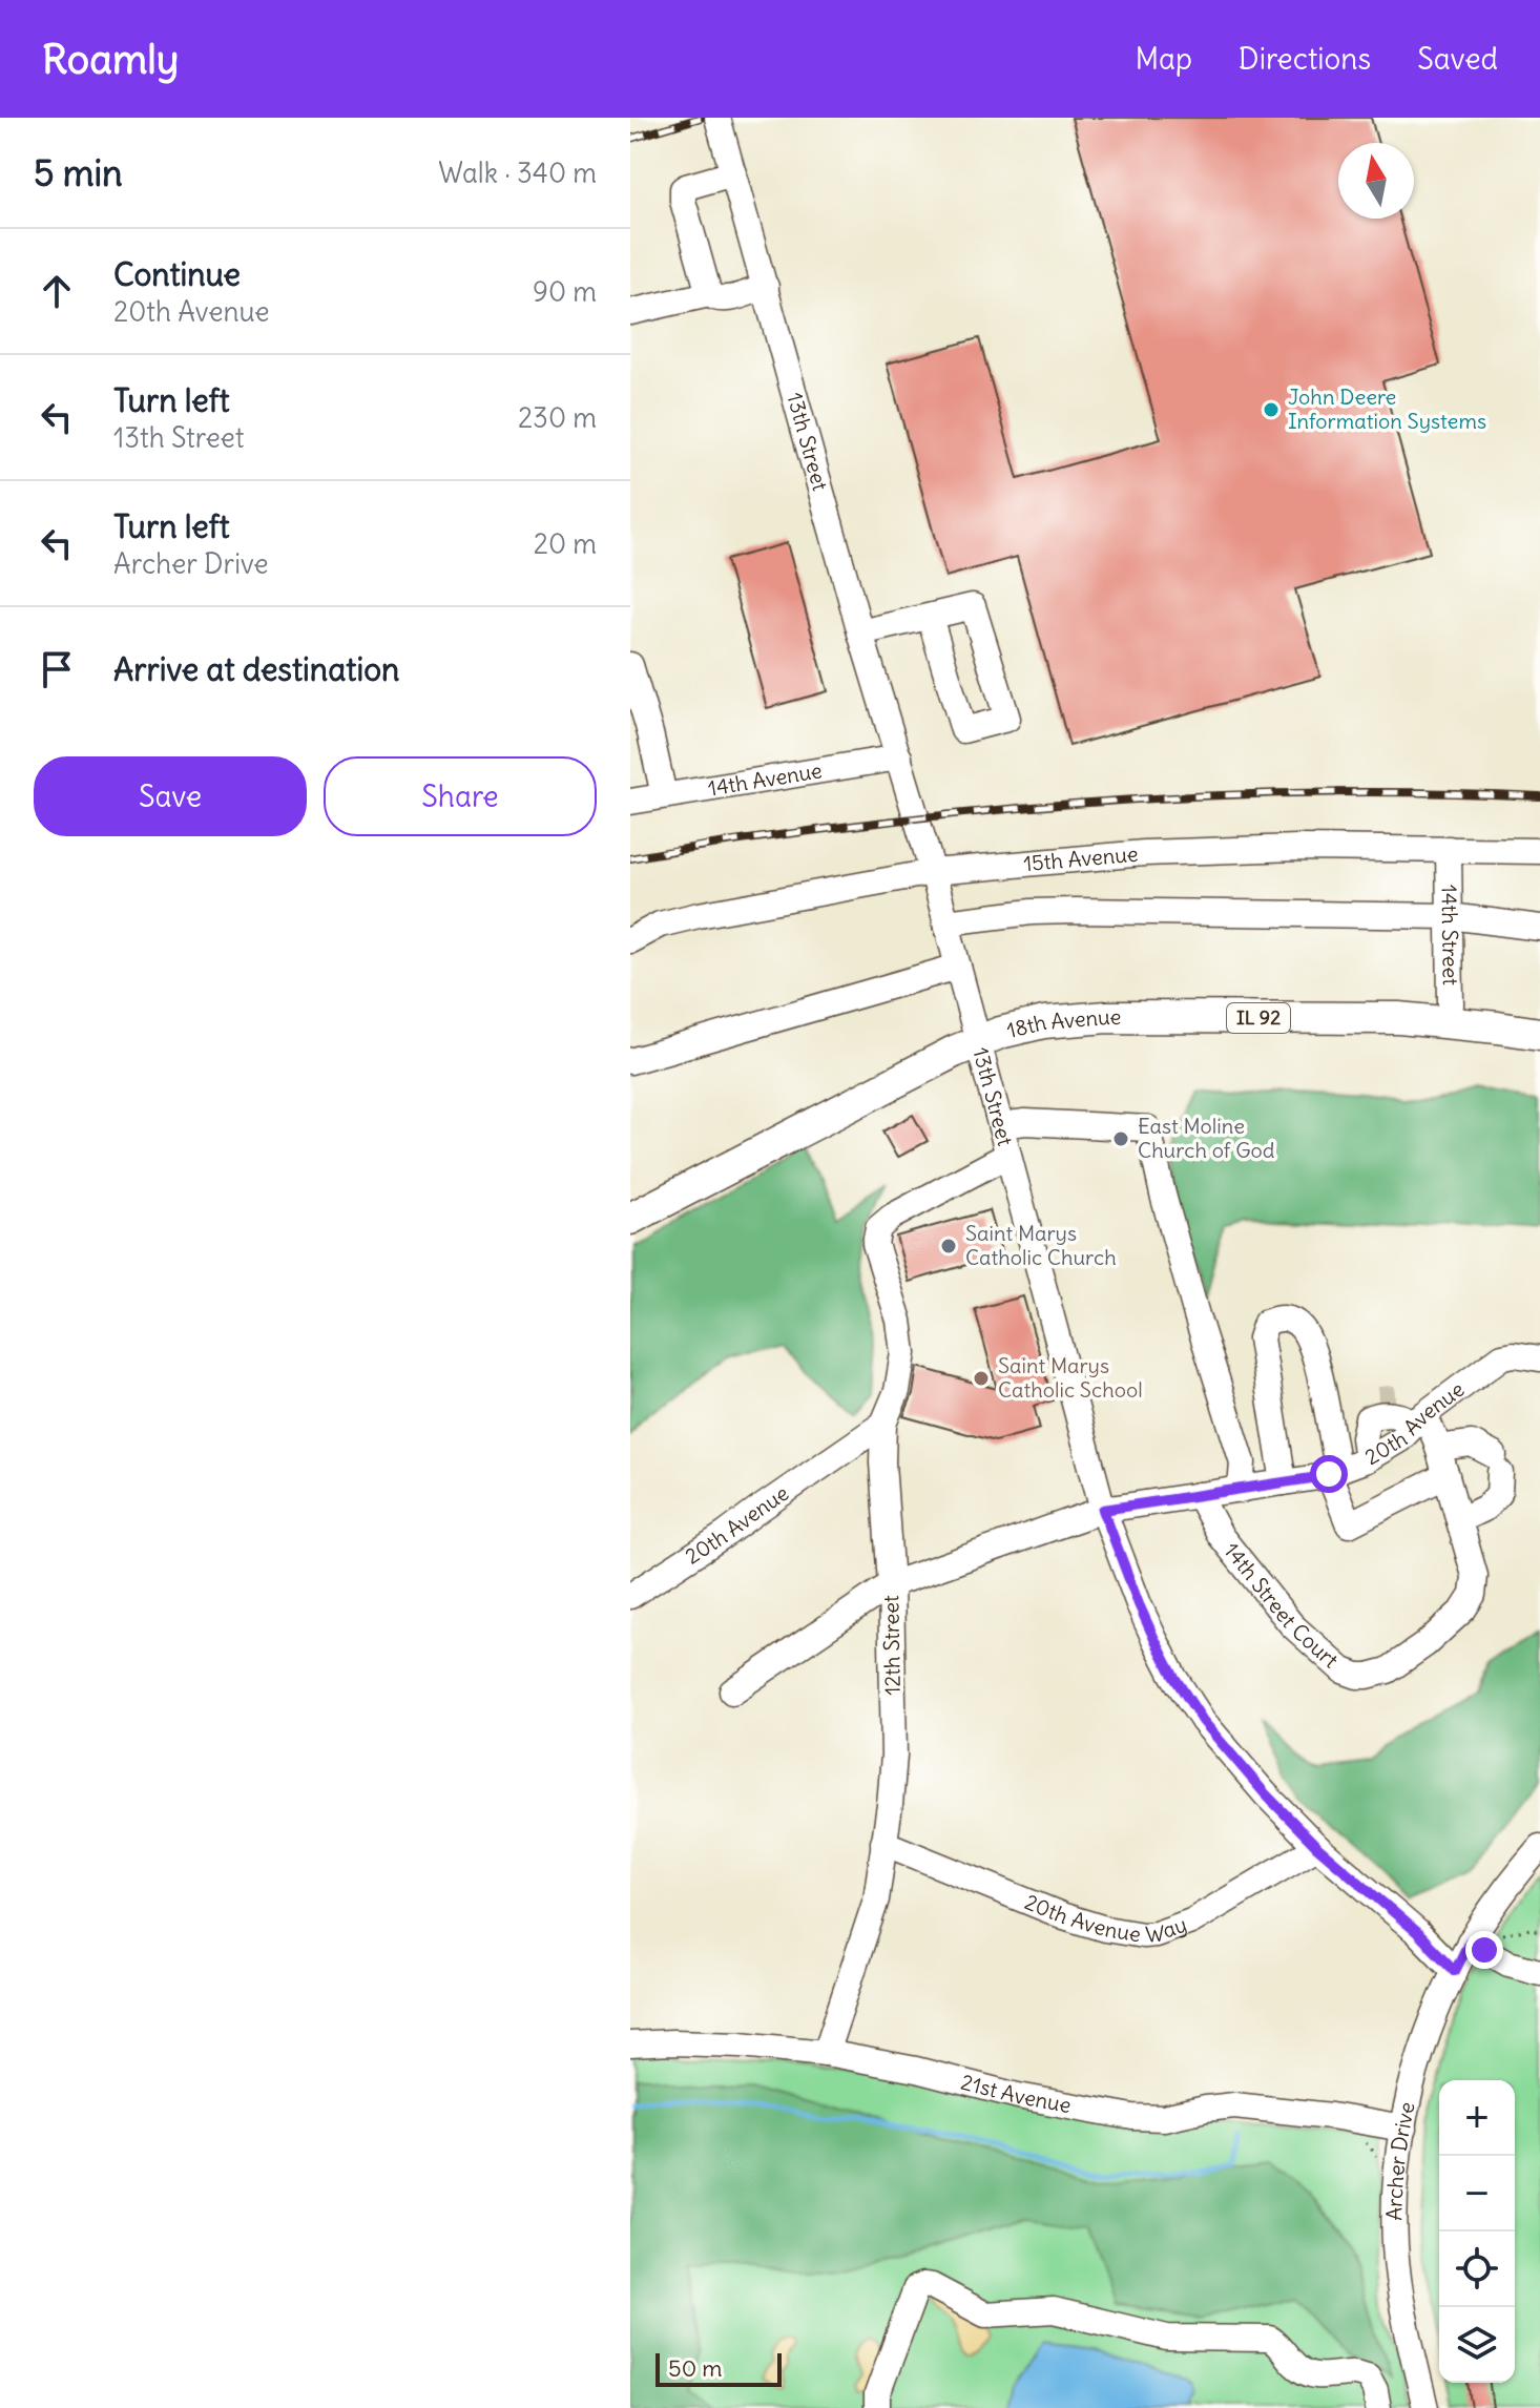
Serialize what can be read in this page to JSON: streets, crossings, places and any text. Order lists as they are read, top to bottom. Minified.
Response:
{"streets":{"main road":["IL 92","18th Avenue"],"street":["13th Street","14th Avenue","15th Avenue","14th Street","20th Avenue","14th Street Court","12th Street","20th Avenue Way","21st Avenue","Archer Drive"]},"crossings":[["13th Street","14th Avenue"],["13th Street","15th Avenue"],["13th Street","18th Avenue"],["13th Street","20th Avenue"],["13th Street","12th Street"],["13th Street","20th Avenue Way"],["13th Street","Archer Drive"],["15th Avenue","14th Street"],["14th Street","18th Avenue"],["20th Avenue","14th Street Court"],["20th Avenue","12th Street"],["12th Street","20th Avenue Way"],["12th Street","21st Avenue"],["21st Avenue","Archer Drive"]],"places":["John Deere Information Systems","East Moline Church of God","Saint Marys Catholic Church","Saint Marys Catholic School"],"scale_bar":"50 m","north":"top","page":{"header":"Roamly","nav":["Map","Directions","Saved"],"heading":["5 min","Walk · 340 m"],"list":[["Continue","20th Avenue","90 m"],["Turn left","13th Street","230 m"],["Turn left","Archer Drive","20 m"],"Arrive at destination"],"buttons":["Save","Share"],"map_buttons":["+","−"],"scale":"50 m"}}
